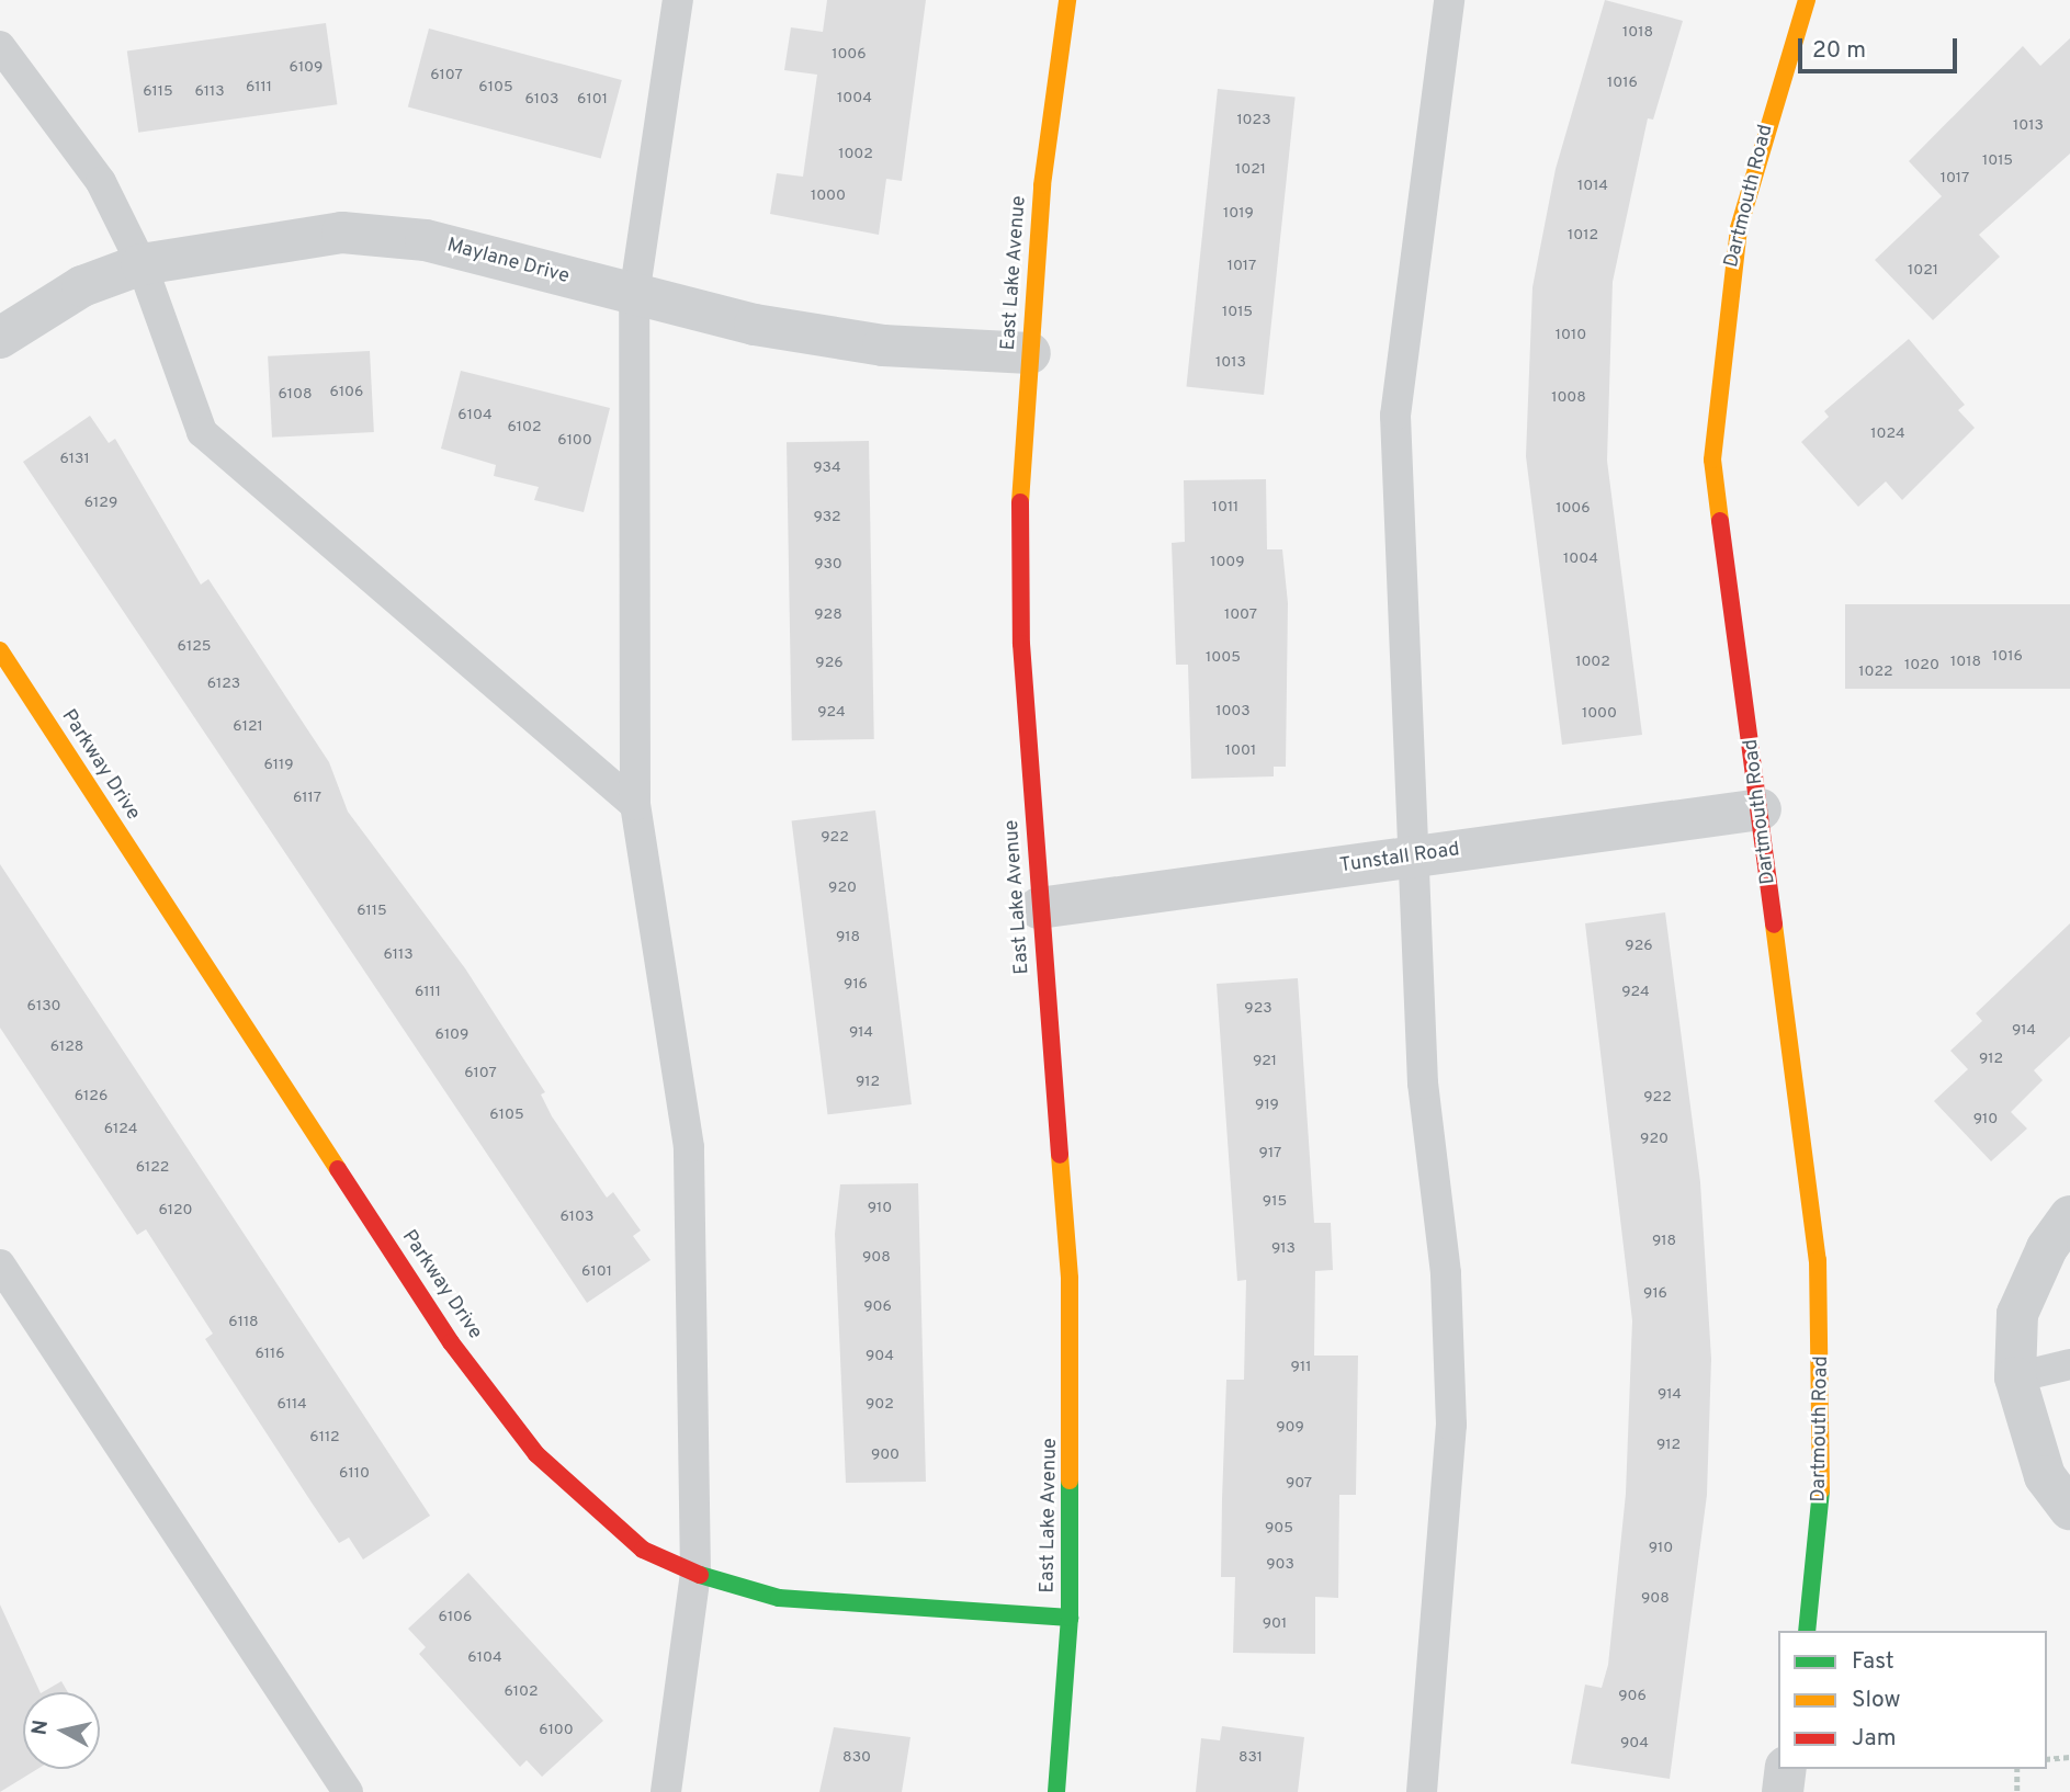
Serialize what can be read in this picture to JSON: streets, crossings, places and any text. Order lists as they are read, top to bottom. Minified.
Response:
{"streets":{"street":["Dartmouth Road","Maylane Drive","East Lake Avenue","Parkway Drive","Tunstall Road"]},"crossings":[["Dartmouth Road","Tunstall Road"],["Maylane Drive","East Lake Avenue"],["East Lake Avenue","Parkway Drive"],["East Lake Avenue","Tunstall Road"]],"house_numbers":["1018","1006","6109","6107","1016","6111","6105","6115","6113","1004","6103","6101","1023","1013","1002","1015","1021","1017","1014","1000","1019","1012","1017","1021","1015","1010","1013","6106","6108","1008","6104","6102","1024","6100","6131","934","6129","1011","1006","932","1004","1009","930","928","1007","6125","1016","1005","1002","1018","926","1020","1022","6123","1003","924","1000","6121","1001","6119","6117","922","920","6115","918","926","6113","916","6111","924","6130","923","914","914","6109","6128","912","921","6107","912","6126","922","919","6105","910","6124","920","917","6122","915","910","6120","6103","918","913","908","6101","916","906","6118","6116","904","911","914","6114","902","909","6112","912","900","6110","907","905","910","903","908","6106","901","6104","6102","906","6100","904","830","831"],"legend":["Fast","Slow","Jam"],"scale_bar":"20 m","north":"left"}
